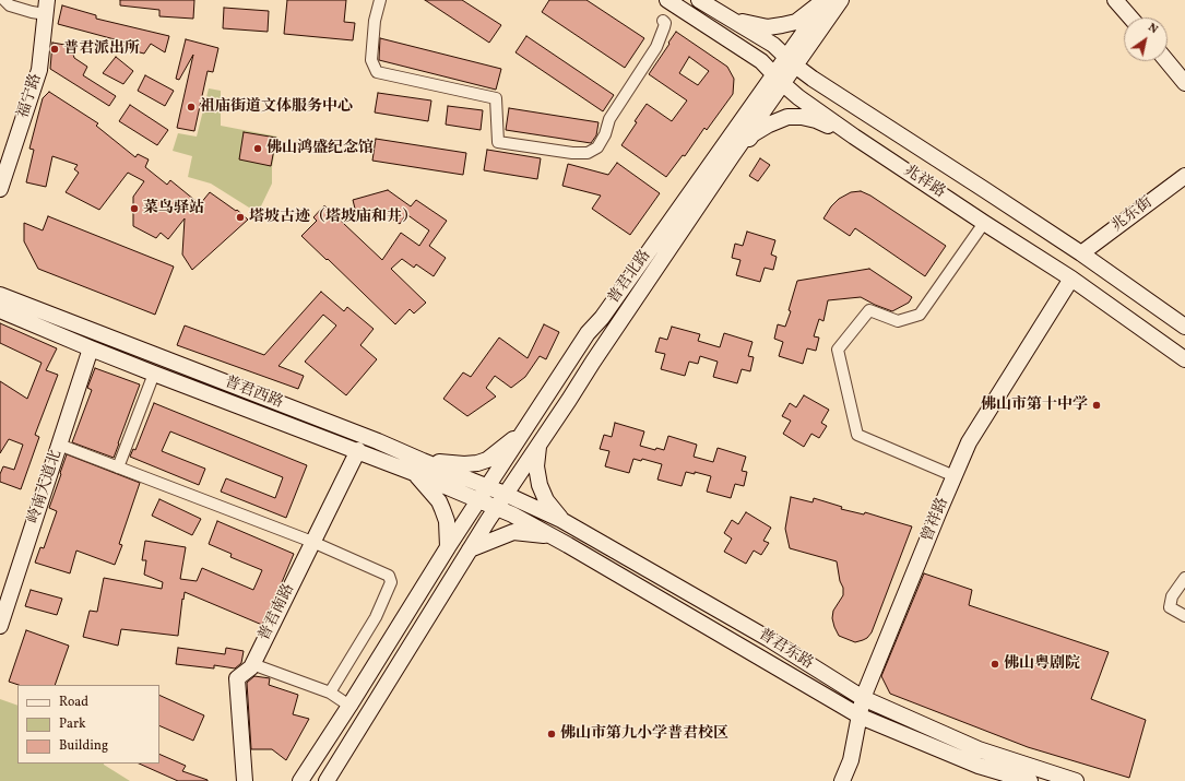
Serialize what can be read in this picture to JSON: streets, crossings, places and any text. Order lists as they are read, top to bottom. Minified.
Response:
{"streets":{"main road":["福宁路","兆祥路","兆东街","普君北路","普君西路","岭南大道北","曾祥路","普君南路","普君东路"]},"crossings":[["兆祥路","兆东街"],["兆祥路","普君北路"],["兆祥路","曾祥路"],["普君北路","普君西路"],["普君北路","普君东路"],["普君西路","岭南大道北"],["普君西路","普君南路"],["普君西路","普君东路"],["曾祥路","普君东路"]],"places":["普君派出所","祖庙街道文体服务中心","佛山鸿盛纪念馆","菜鸟驿站","塔坡古迹（塔坡庙和井）","佛山市第十中学","佛山粤剧院","佛山市第九小学普君校区"],"legend":["Road","Park","Building"],"north":"top right"}
